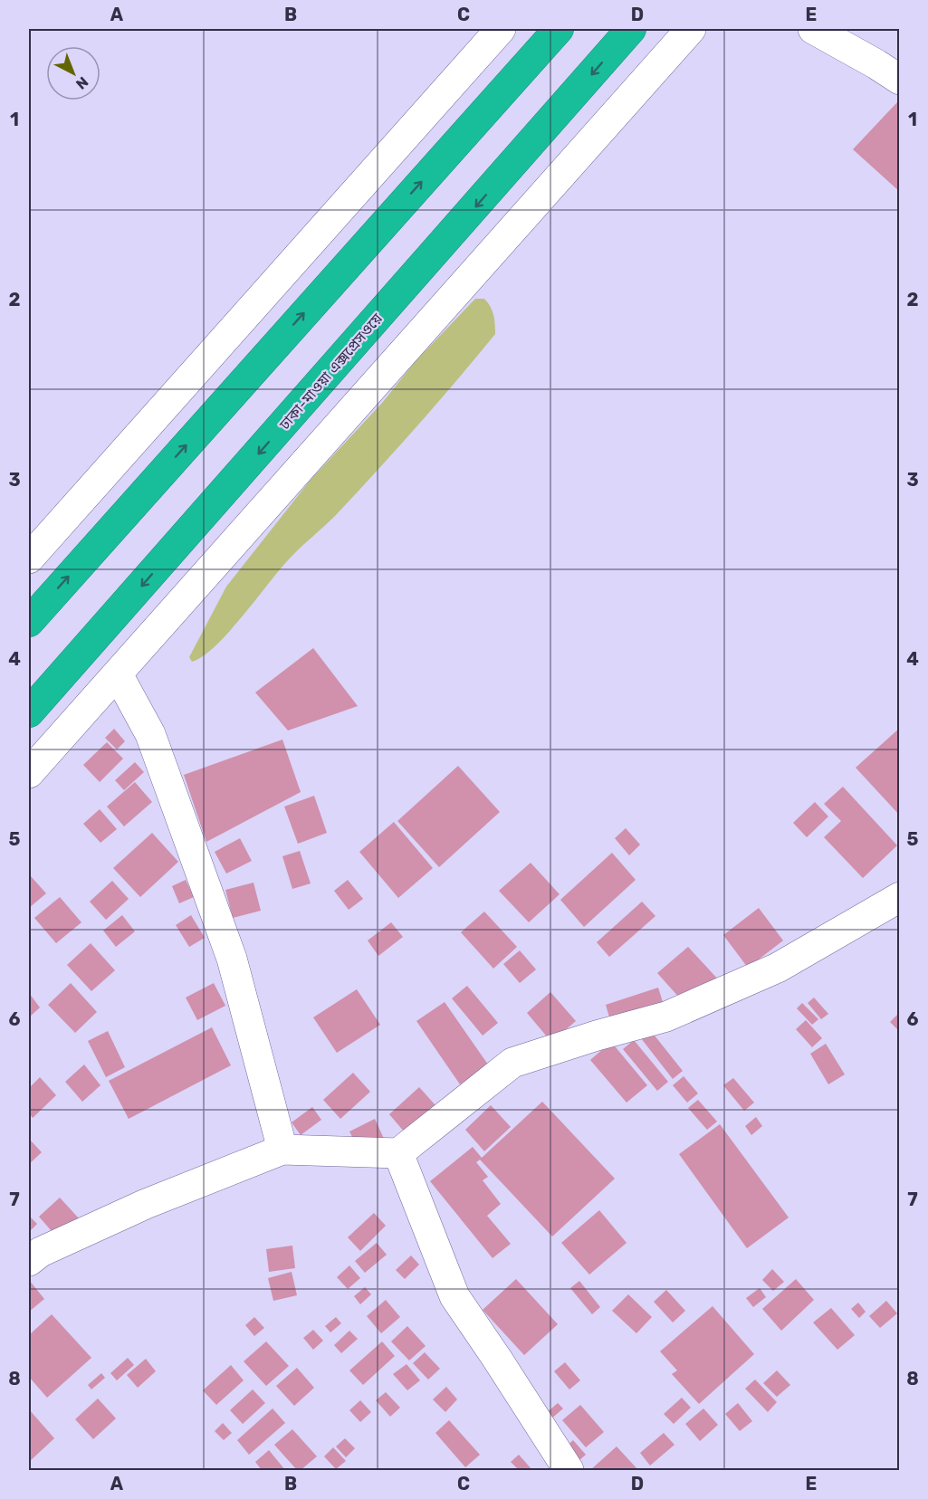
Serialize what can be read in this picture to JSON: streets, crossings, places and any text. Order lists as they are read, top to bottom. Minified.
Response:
{"streets":{"highway":["ঢাকা-মাওয়া এক্সপ্রেসওয়ে"]},"north":"bottom right","grid":{"columns":["A","B","C","D","E"],"rows":["1","2","3","4","5","6","7","8"]}}
